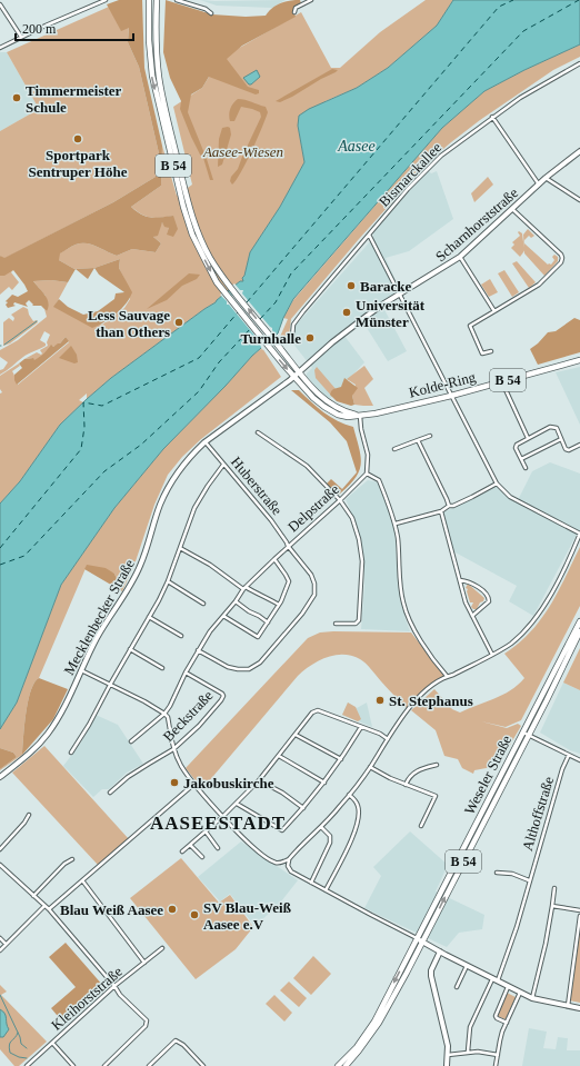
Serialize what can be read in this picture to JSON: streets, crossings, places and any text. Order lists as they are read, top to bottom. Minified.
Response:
{"streets":{"main road":["B 54","Kolde-Ring","Weseler Straße"],"street":["Bismarckallee","Scharnhorststraße","Huberstraße","Delpstraße","Mecklenbecker Straße","Beckstraße","Althoffstraße","Kleihorststraße"]},"crossings":[["B 54","Scharnhorststraße"],["B 54","Kolde-Ring"],["B 54","Mecklenbecker Straße"],["Scharnhorststraße","Kolde-Ring"],["Scharnhorststraße","Mecklenbecker Straße"],["Kolde-Ring","Mecklenbecker Straße"],["Huberstraße","Delpstraße"],["Huberstraße","Mecklenbecker Straße"],["Delpstraße","Beckstraße"]],"districts":["AASEESTADT"],"water":["Aasee"],"parks":["Aasee-Wiesen"],"places":["Timmermeister Schule","Sportpark Sentruper Höhe","Baracke","Universität Münster","Less Sauvage than Others","Turnhalle","St. Stephanus","Jakobuskirche","Blau Weiß Aasee","SV Blau-Weiß Aasee e.V"],"scale_bar":"200 m"}
